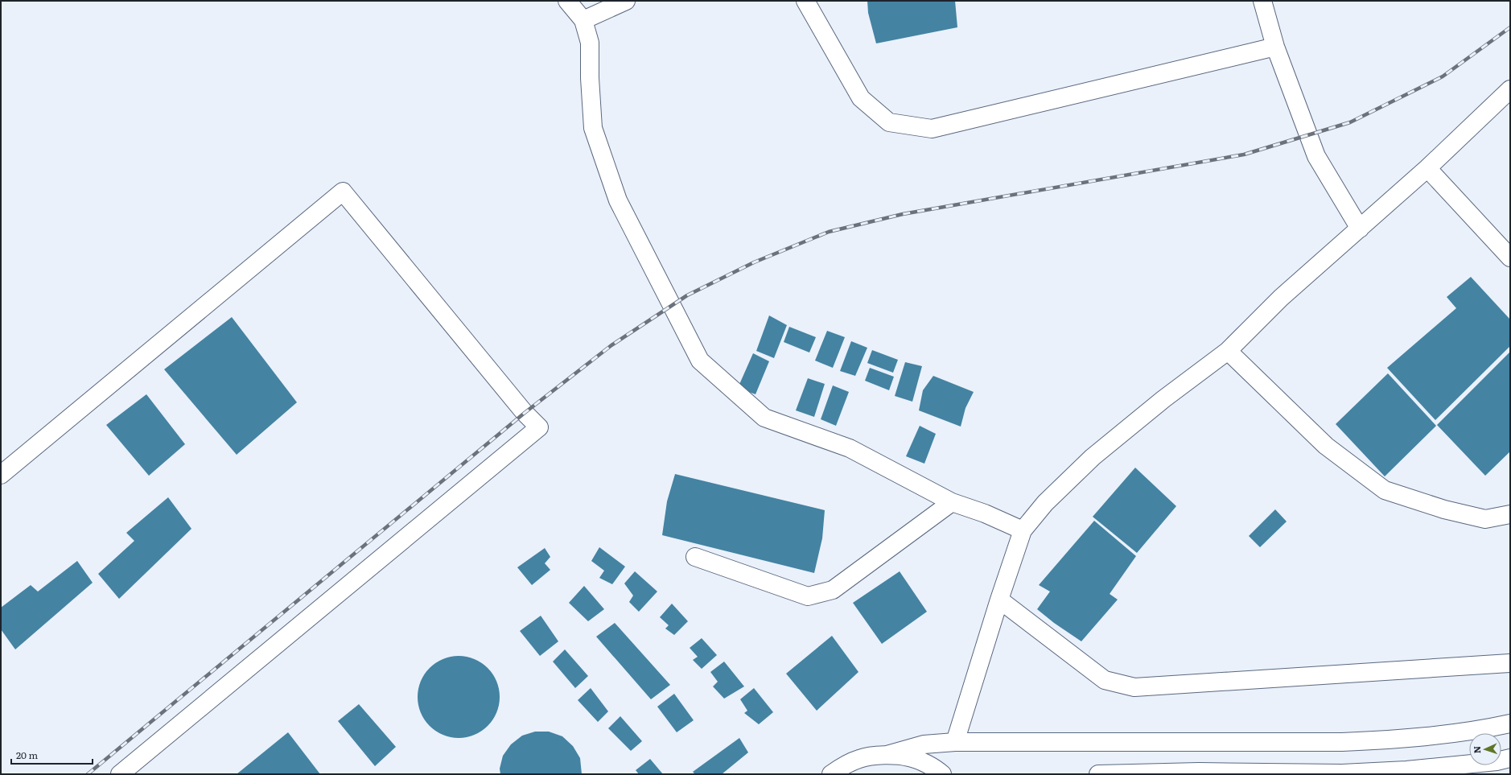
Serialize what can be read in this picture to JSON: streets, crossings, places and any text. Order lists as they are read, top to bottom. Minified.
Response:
{"scale_bar":"20 m","north":"left"}
